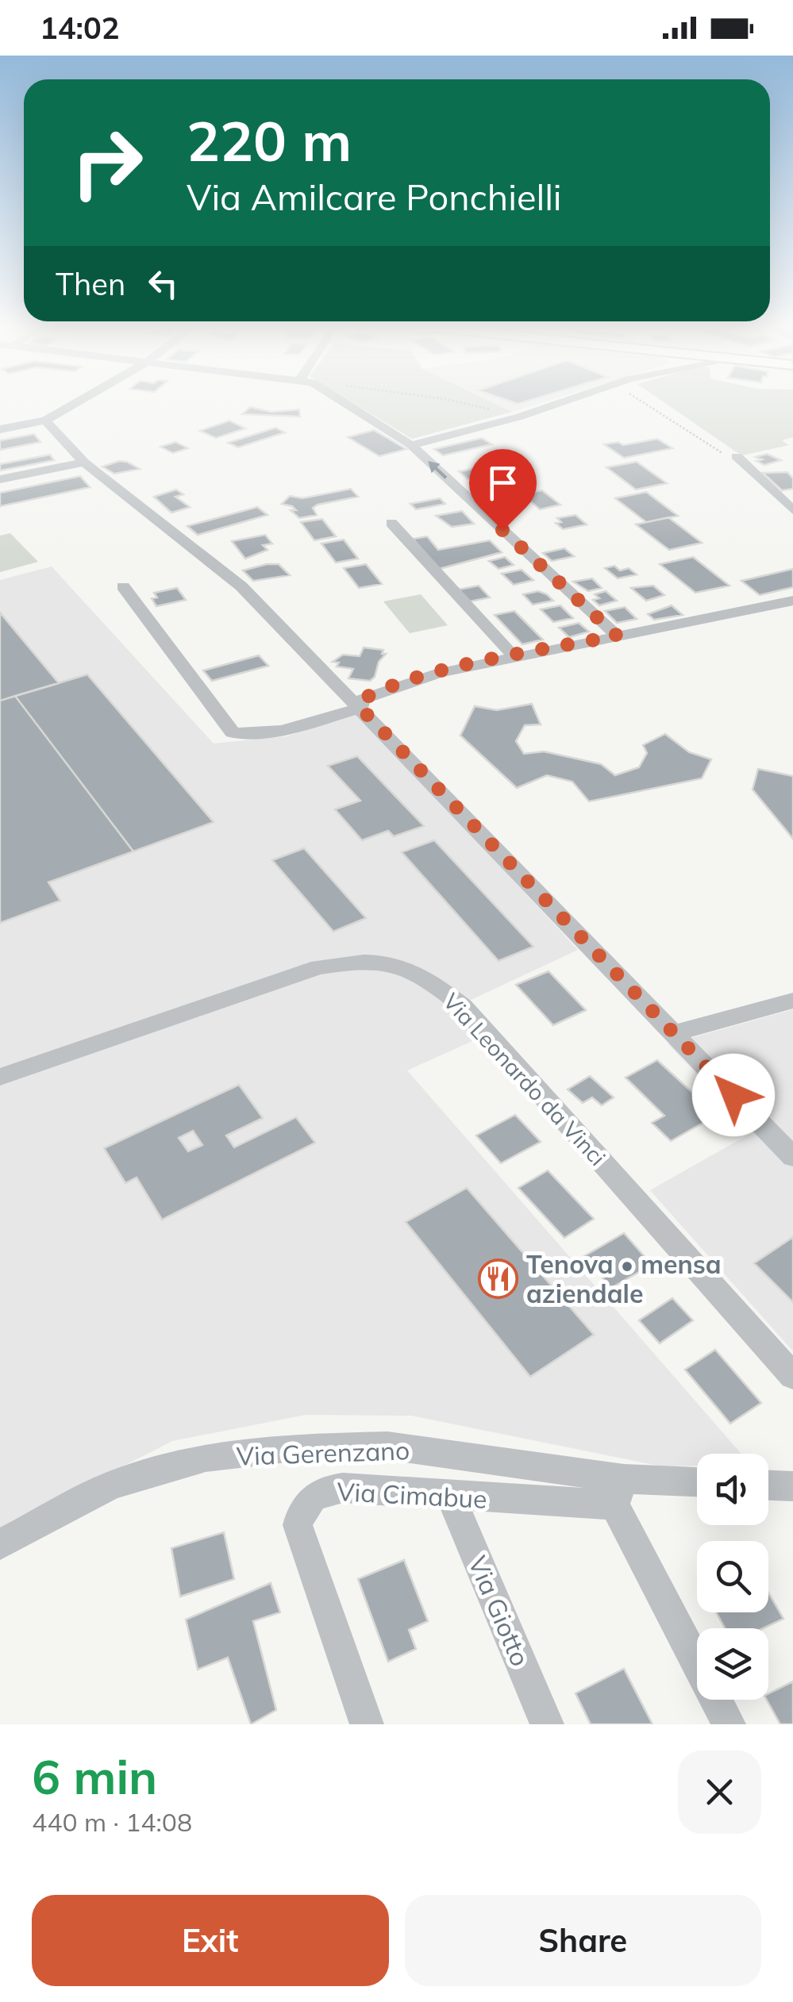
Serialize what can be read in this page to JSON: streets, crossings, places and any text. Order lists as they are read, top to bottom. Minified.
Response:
{"streets":{"street":["Via Leonardo da Vinci","Via Gerenzano","Via Cimabue","Via Giotto"]},"crossings":[["Via Gerenzano","Via Cimabue"],["Via Cimabue","Via Giotto"]],"places":{"restaurant":["Tenova • mensa aziendale"]},"page":{"status":"14:02","turn":["220 m","Via Amilcare Ponchielli"],"then":"Then","heading":["6 min","440 m · 14:08"],"buttons":["Exit","Share"]}}
